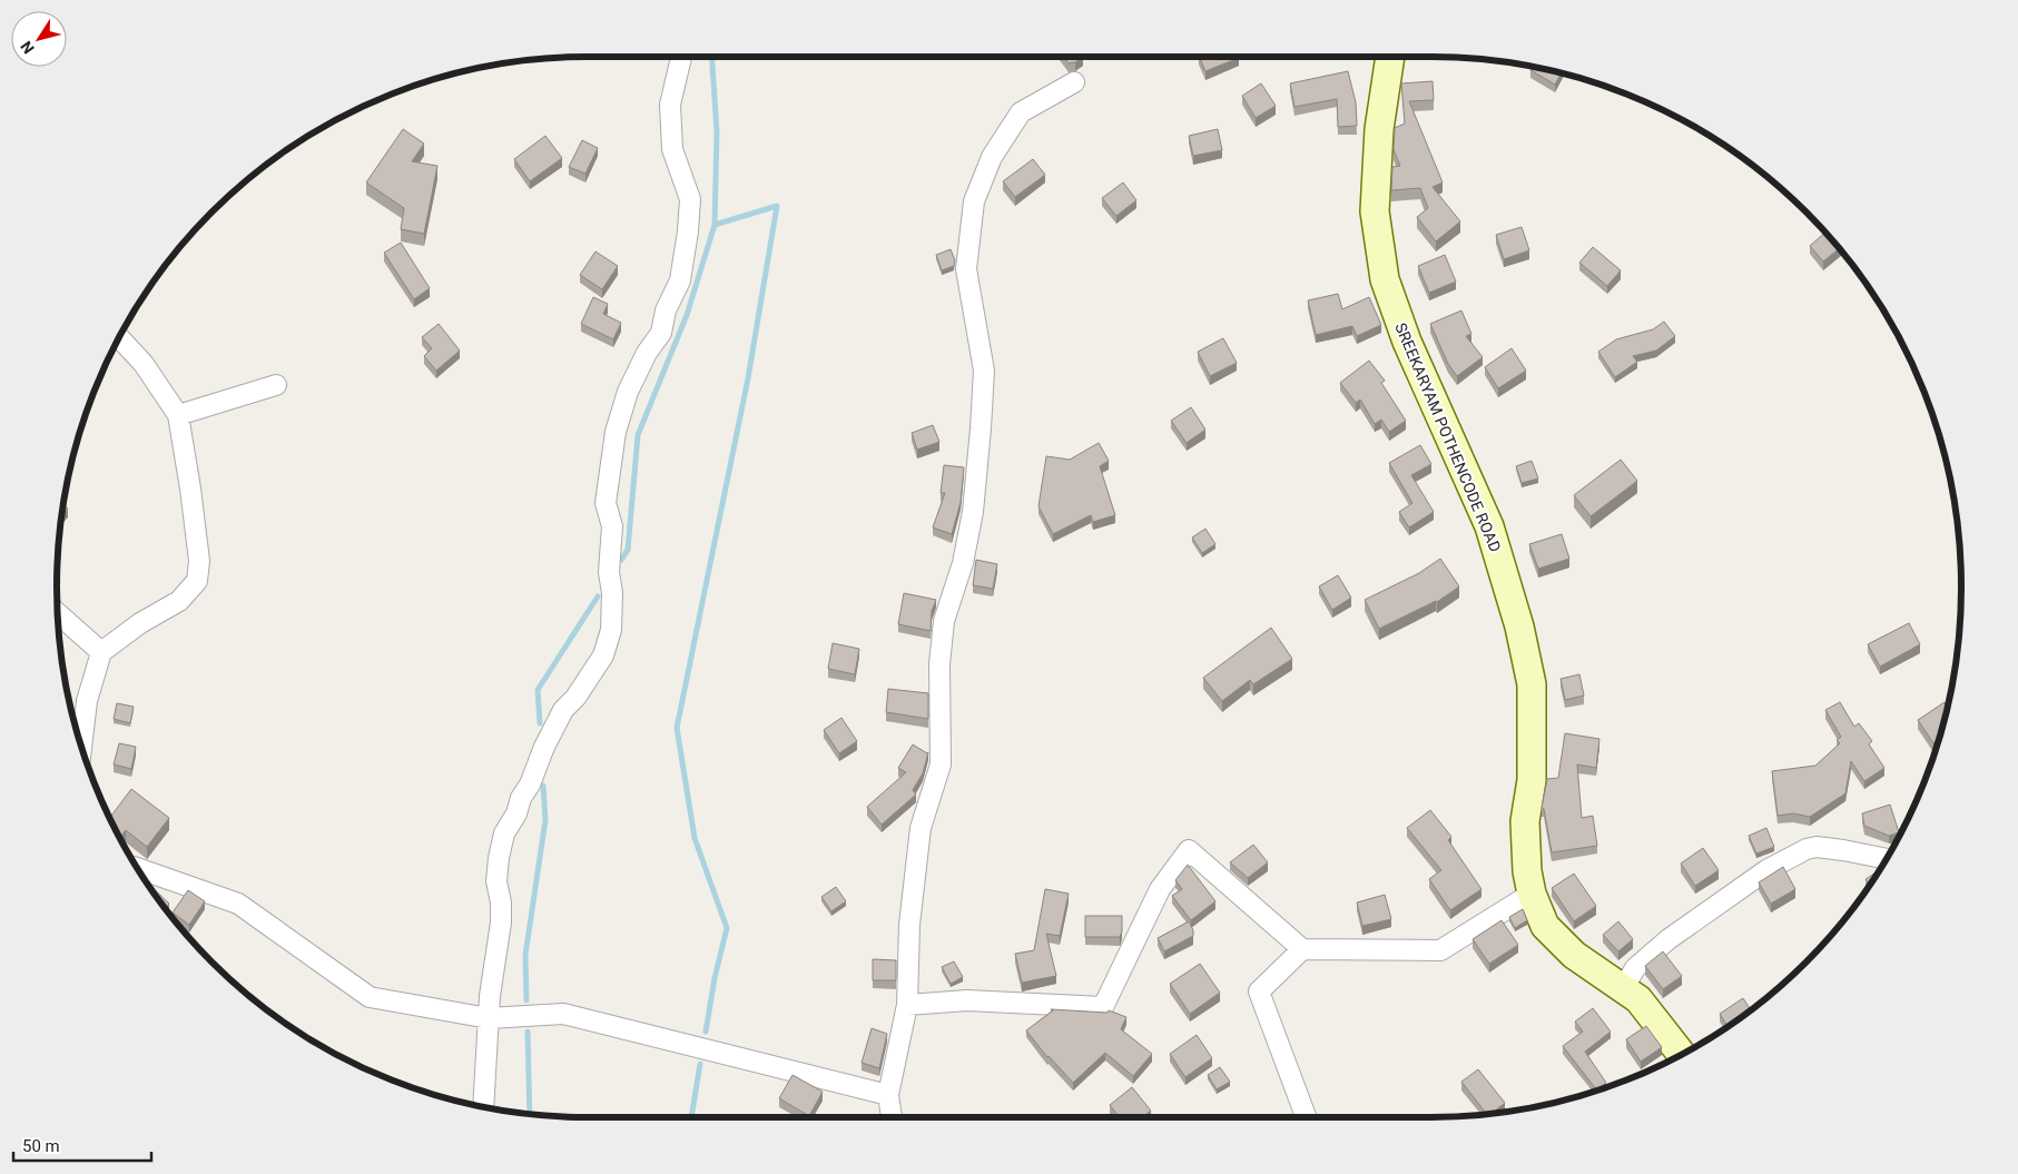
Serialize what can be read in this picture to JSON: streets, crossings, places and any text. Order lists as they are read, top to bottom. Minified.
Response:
{"streets":{"main road":["SREEKARYAM POTHENCODE ROAD"]},"scale_bar":"50 m","north":"bottom left"}
